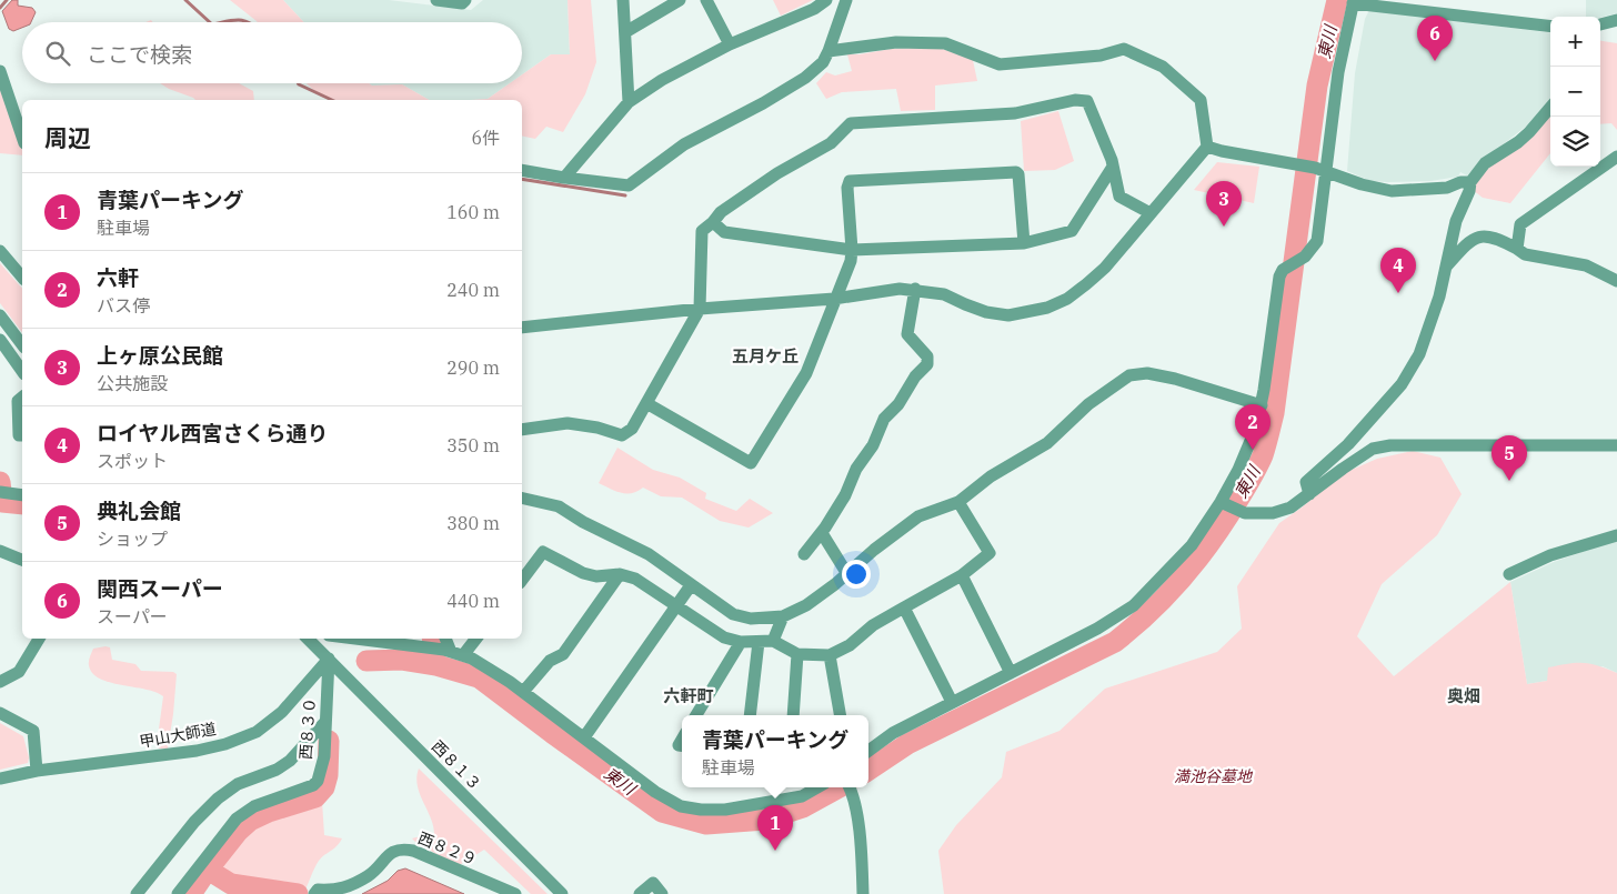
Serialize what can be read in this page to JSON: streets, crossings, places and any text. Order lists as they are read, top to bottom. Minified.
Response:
{"streets":{"street":["西８３０","甲山大師道","西８１３","西８２９"]},"crossings":[["西８３０","甲山大師道"],["西８３０","西８１３"],["甲山大師道","西８１３"]],"districts":["五月ケ丘","六軒町","奥畑"],"water":["東川"],"parks":["満池谷墓地"],"page":{"pins":["6","3","4","2","5","1"],"map_buttons":["+","−"],"search":"ここで検索","heading":["周辺","6件"],"list":[{"mark":"1","name":"青葉パーキング","note":"駐車場","value":"160 m"},{"mark":"2","name":"六軒","note":"バス停","value":"240 m"},{"mark":"3","name":"上ヶ原公民館","note":"公共施設","value":"290 m"},{"mark":"4","name":"ロイヤル西宮さくら通り","note":"スポット","value":"350 m"},{"mark":"5","name":"典礼会館","note":"ショップ","value":"380 m"},{"mark":"6","name":"関西スーパー","note":"スーパー","value":"440 m"}],"popup":["青葉パーキング","駐車場"]}}
